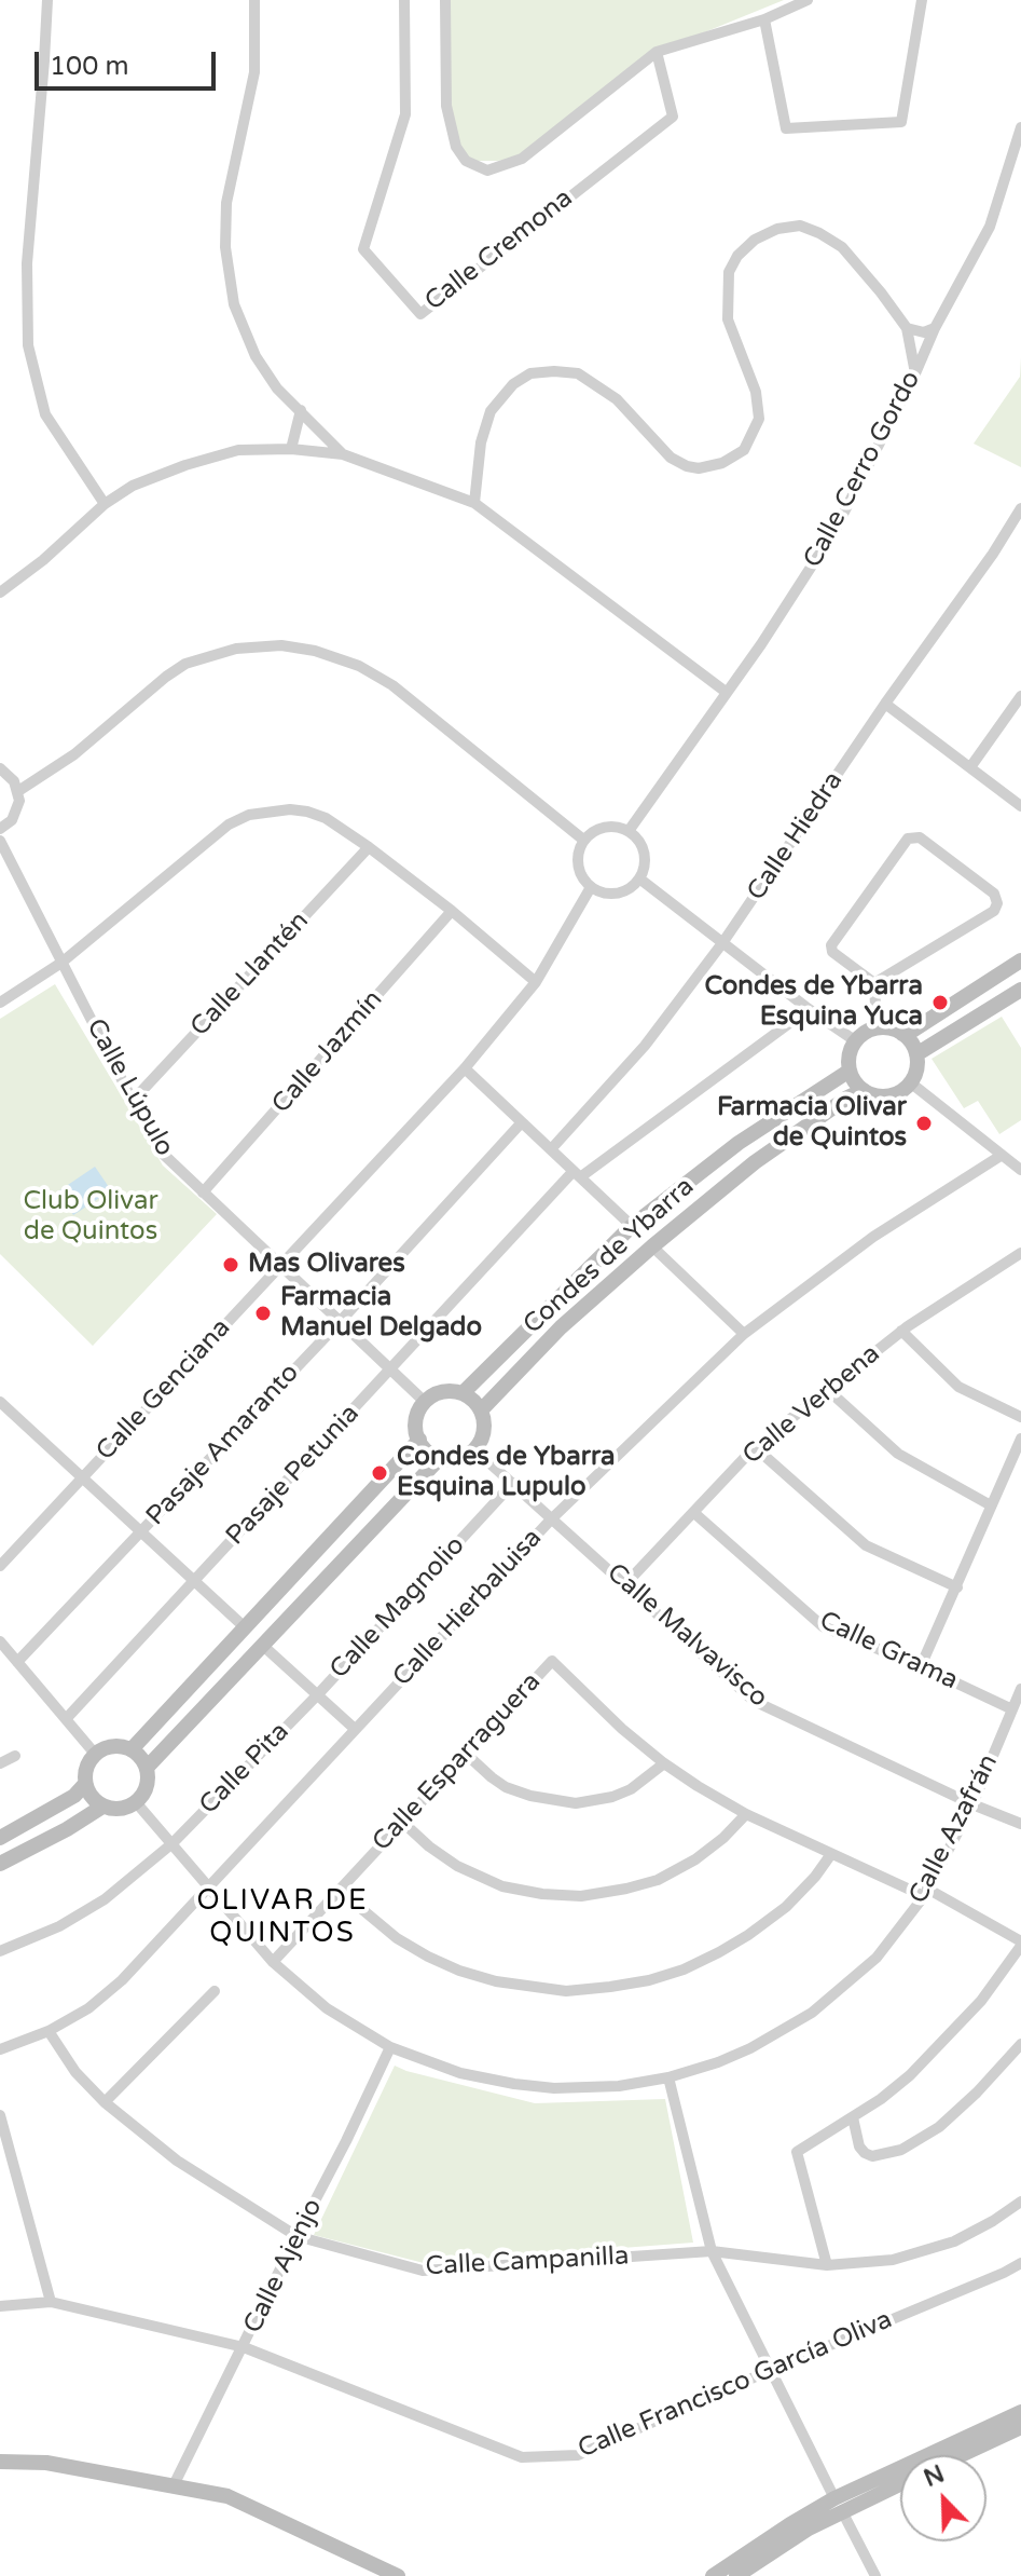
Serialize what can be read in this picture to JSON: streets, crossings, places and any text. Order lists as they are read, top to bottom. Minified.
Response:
{"streets":{"main road":["Condes de Ybarra"],"street":["Calle Cremona","Calle Cerro Gordo","Calle Hiedra","Calle Llantén","Calle Jazmín","Calle Lúpulo","Calle Genciana","Calle Verbena","Pasaje Amaranto","Pasaje Petunia","Calle Magnolio","Calle Hierbaluisa","Calle Malvavisco","Calle Grama","Calle Esparraguera","Calle Pita","Calle Azafrán","Calle Campanilla","Calle Ajenjo","Calle Francisco García Oliva"]},"crossings":[["Calle Cerro Gordo","Calle Genciana"],["Calle Llantén","Calle Lúpulo"],["Calle Jazmín","Calle Lúpulo"],["Calle Lúpulo","Condes de Ybarra"],["Calle Lúpulo","Calle Genciana"],["Calle Lúpulo","Pasaje Amaranto"],["Calle Lúpulo","Pasaje Petunia"],["Calle Lúpulo","Calle Malvavisco"],["Condes de Ybarra","Calle Malvavisco"],["Calle Verbena","Calle Malvavisco"],["Calle Verbena","Calle Grama"],["Calle Magnolio","Calle Malvavisco"],["Calle Magnolio","Calle Pita"],["Calle Hierbaluisa","Calle Malvavisco"],["Calle Hierbaluisa","Calle Azafrán"],["Calle Hierbaluisa","Calle Campanilla"],["Calle Malvavisco","Calle Azafrán"],["Calle Grama","Calle Azafrán"],["Calle Esparraguera","Calle Azafrán"],["Calle Pita","Calle Azafrán"],["Calle Azafrán","Calle Ajenjo"],["Calle Campanilla","Calle Ajenjo"],["Calle Ajenjo","Calle Francisco García Oliva"]],"districts":["OLIVAR DE QUINTOS"],"parks":["Club Olivar de Quintos"],"places":["Condes de Ybarra Esquina Yuca","Farmacia Olivar de Quintos","Mas Olivares","Farmacia Manuel Delgado","Condes de Ybarra Esquina Lupulo"],"scale_bar":"100 m","north":"top left"}
